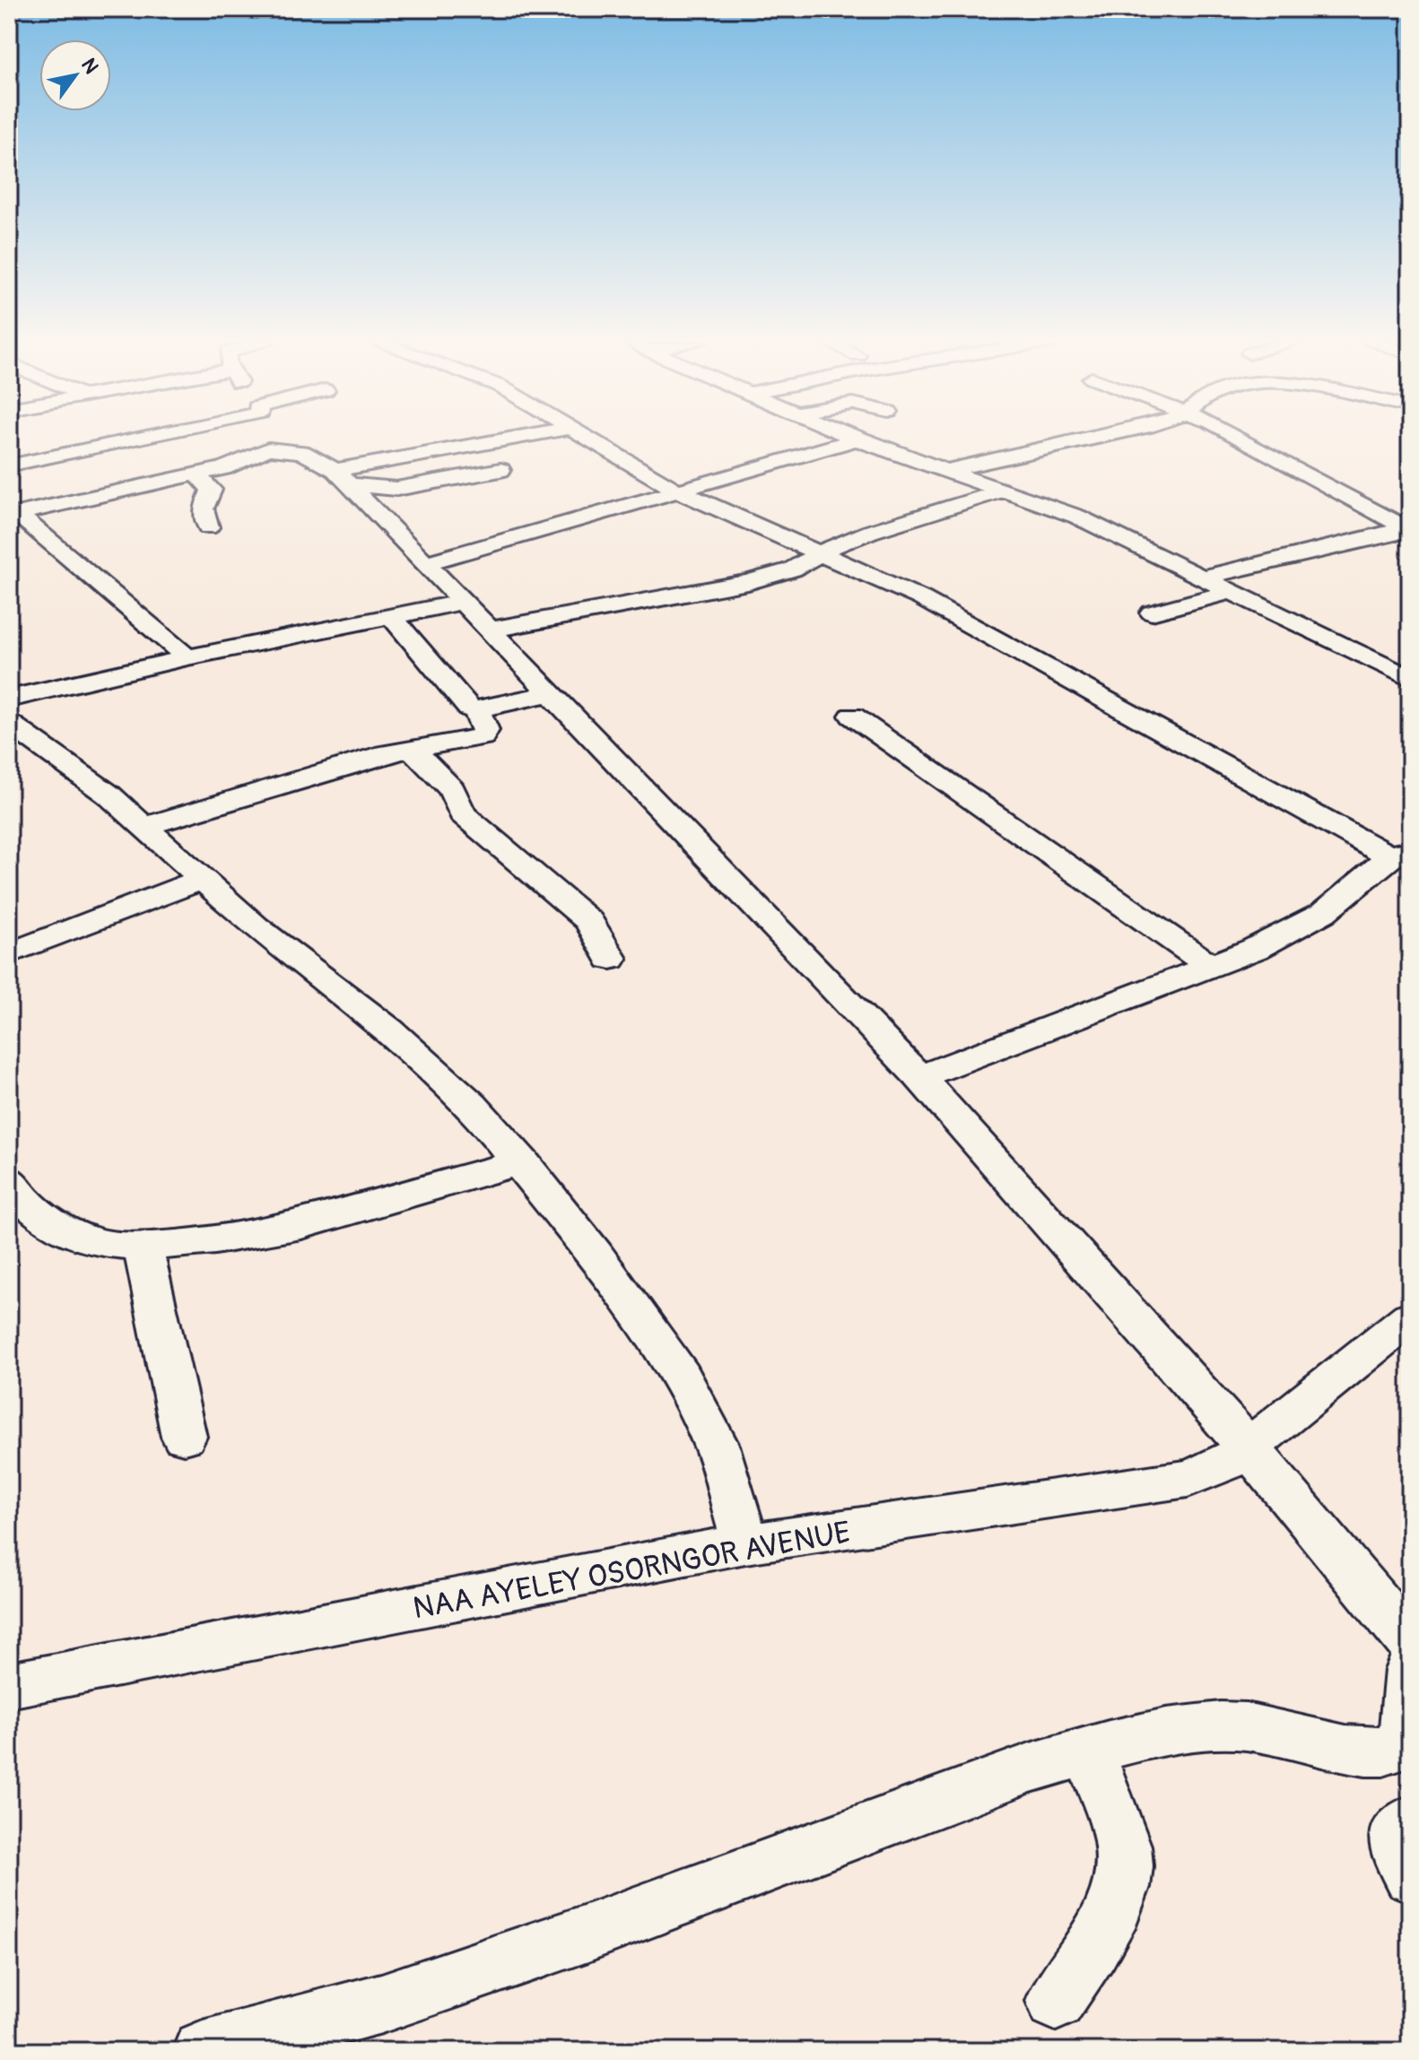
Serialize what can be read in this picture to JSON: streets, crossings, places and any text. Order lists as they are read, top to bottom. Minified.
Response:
{"streets":{"street":["NAA AYELEY OSORNGOR AVENUE"]},"north":"top right"}
